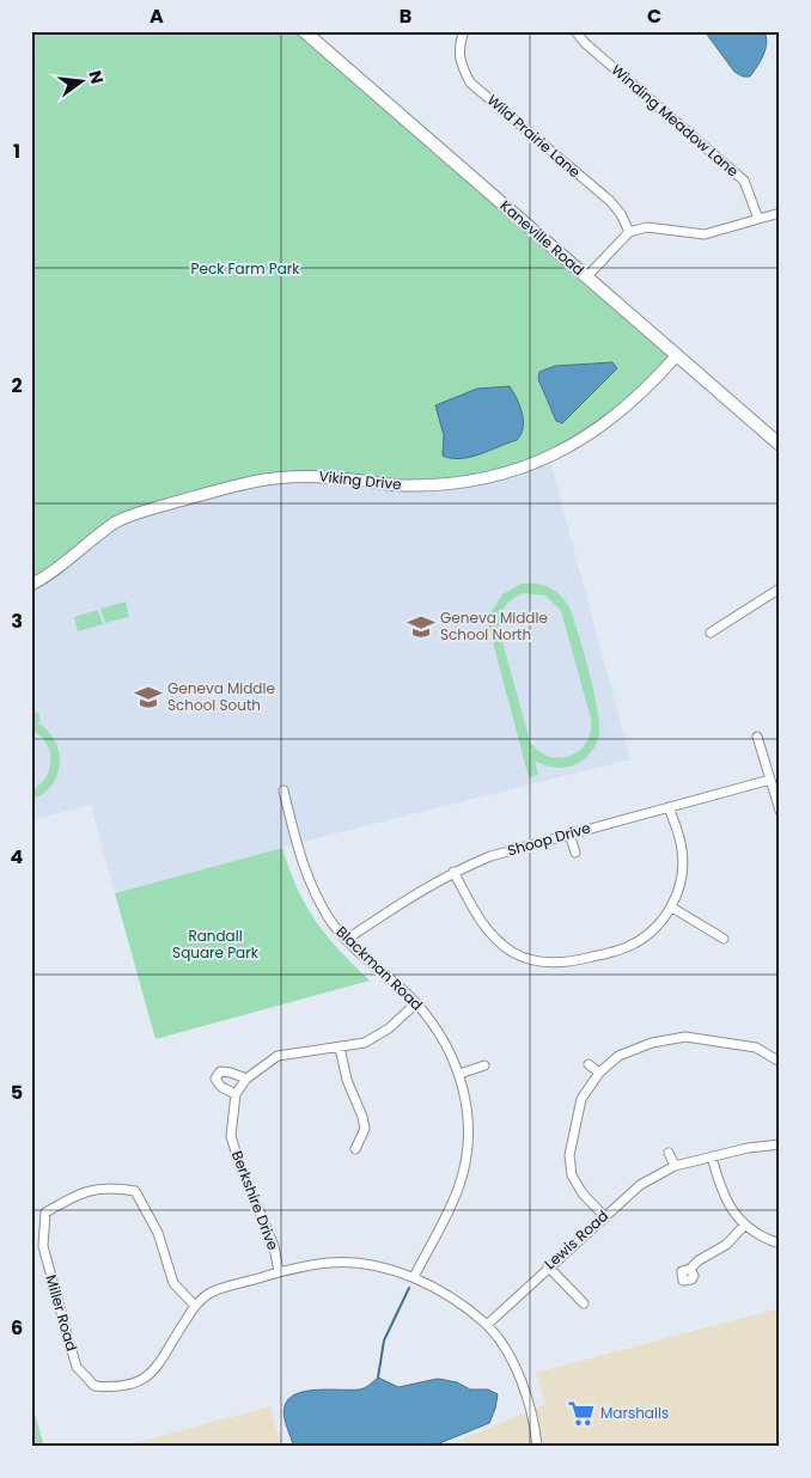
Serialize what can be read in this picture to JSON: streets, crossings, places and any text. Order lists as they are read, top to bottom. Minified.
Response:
{"streets":{"main road":["Kaneville Road"],"street":["Winding Meadow Lane","Wild Prairie Lane","Viking Drive","Shoop Drive","Blackman Road","Berkshire Drive","Lewis Road","Miller Road"]},"crossings":[["Kaneville Road","Viking Drive"],["Shoop Drive","Blackman Road"],["Blackman Road","Berkshire Drive"],["Blackman Road","Miller Road"],["Berkshire Drive","Miller Road"],["Lewis Road","Miller Road"]],"parks":["Peck Farm Park","Randall Square Park"],"places":{"school or university":["Geneva Middle School North","Geneva Middle School South"],"supermarket":["Marshalls"]},"north":"right","grid":{"columns":["A","B","C"],"rows":["1","2","3","4","5","6"]}}
